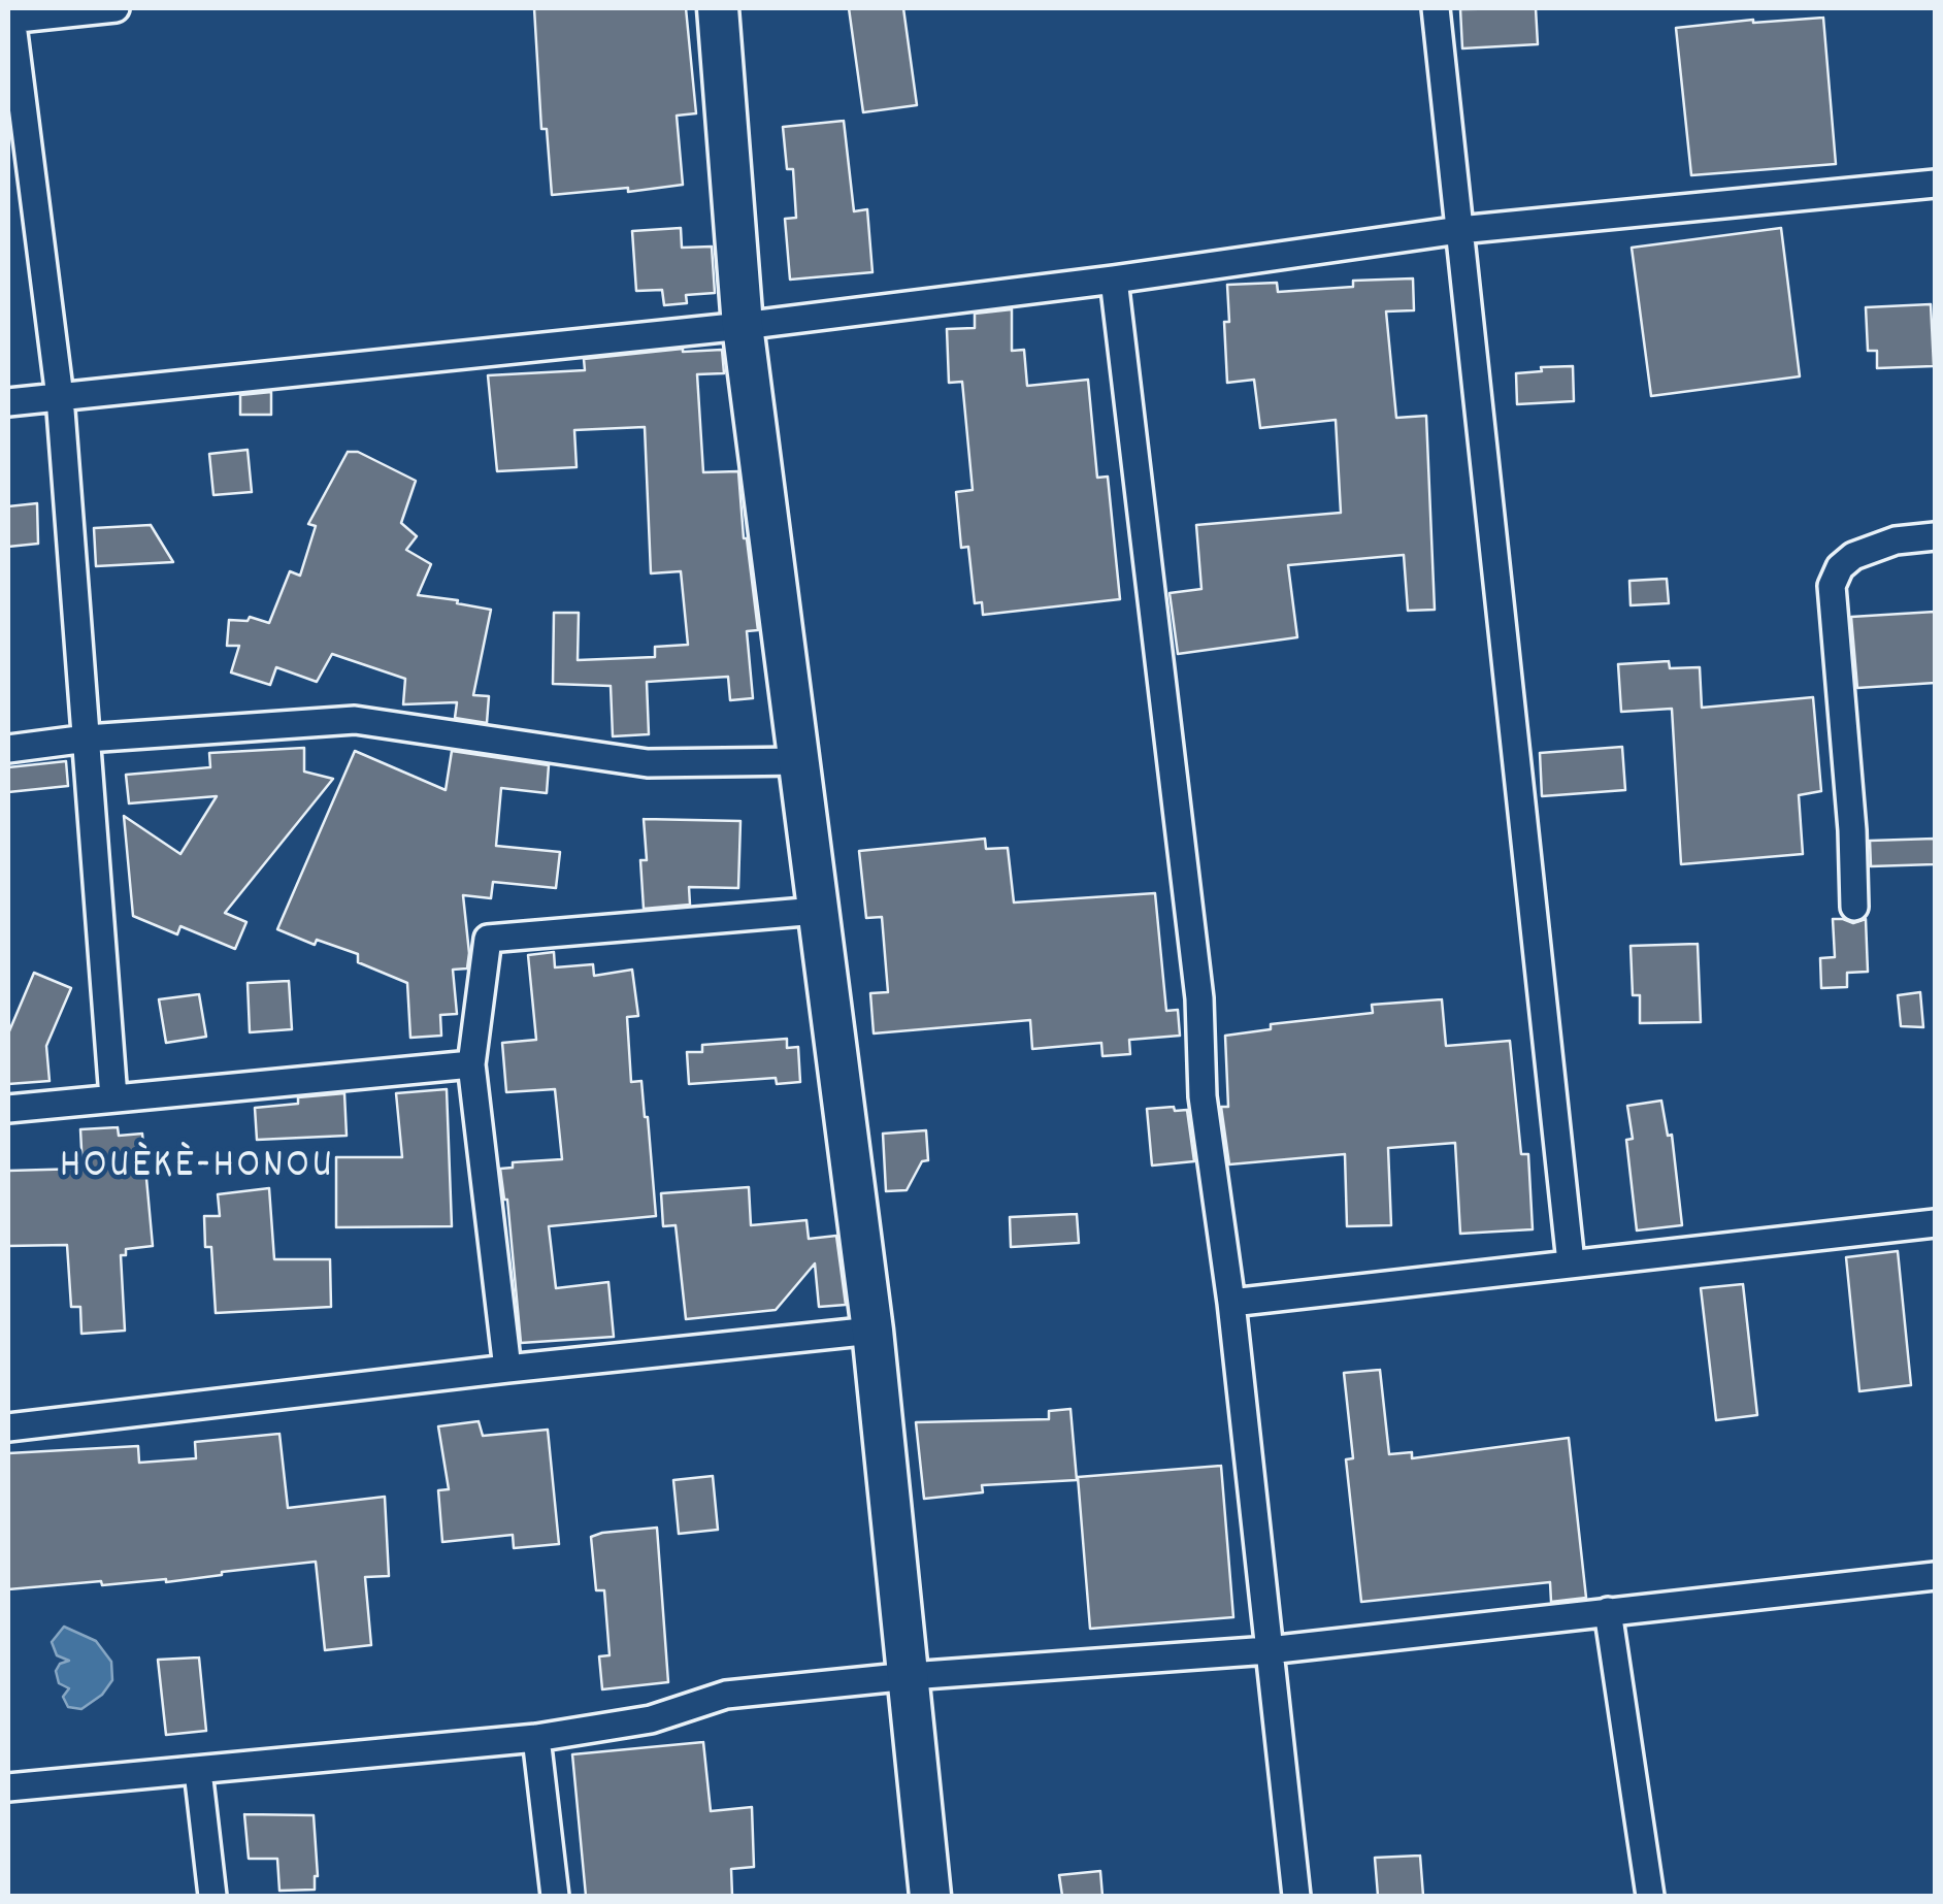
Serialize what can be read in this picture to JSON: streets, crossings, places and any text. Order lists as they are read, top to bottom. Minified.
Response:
{"districts":["HOUÈKÈ-HONOU"]}
